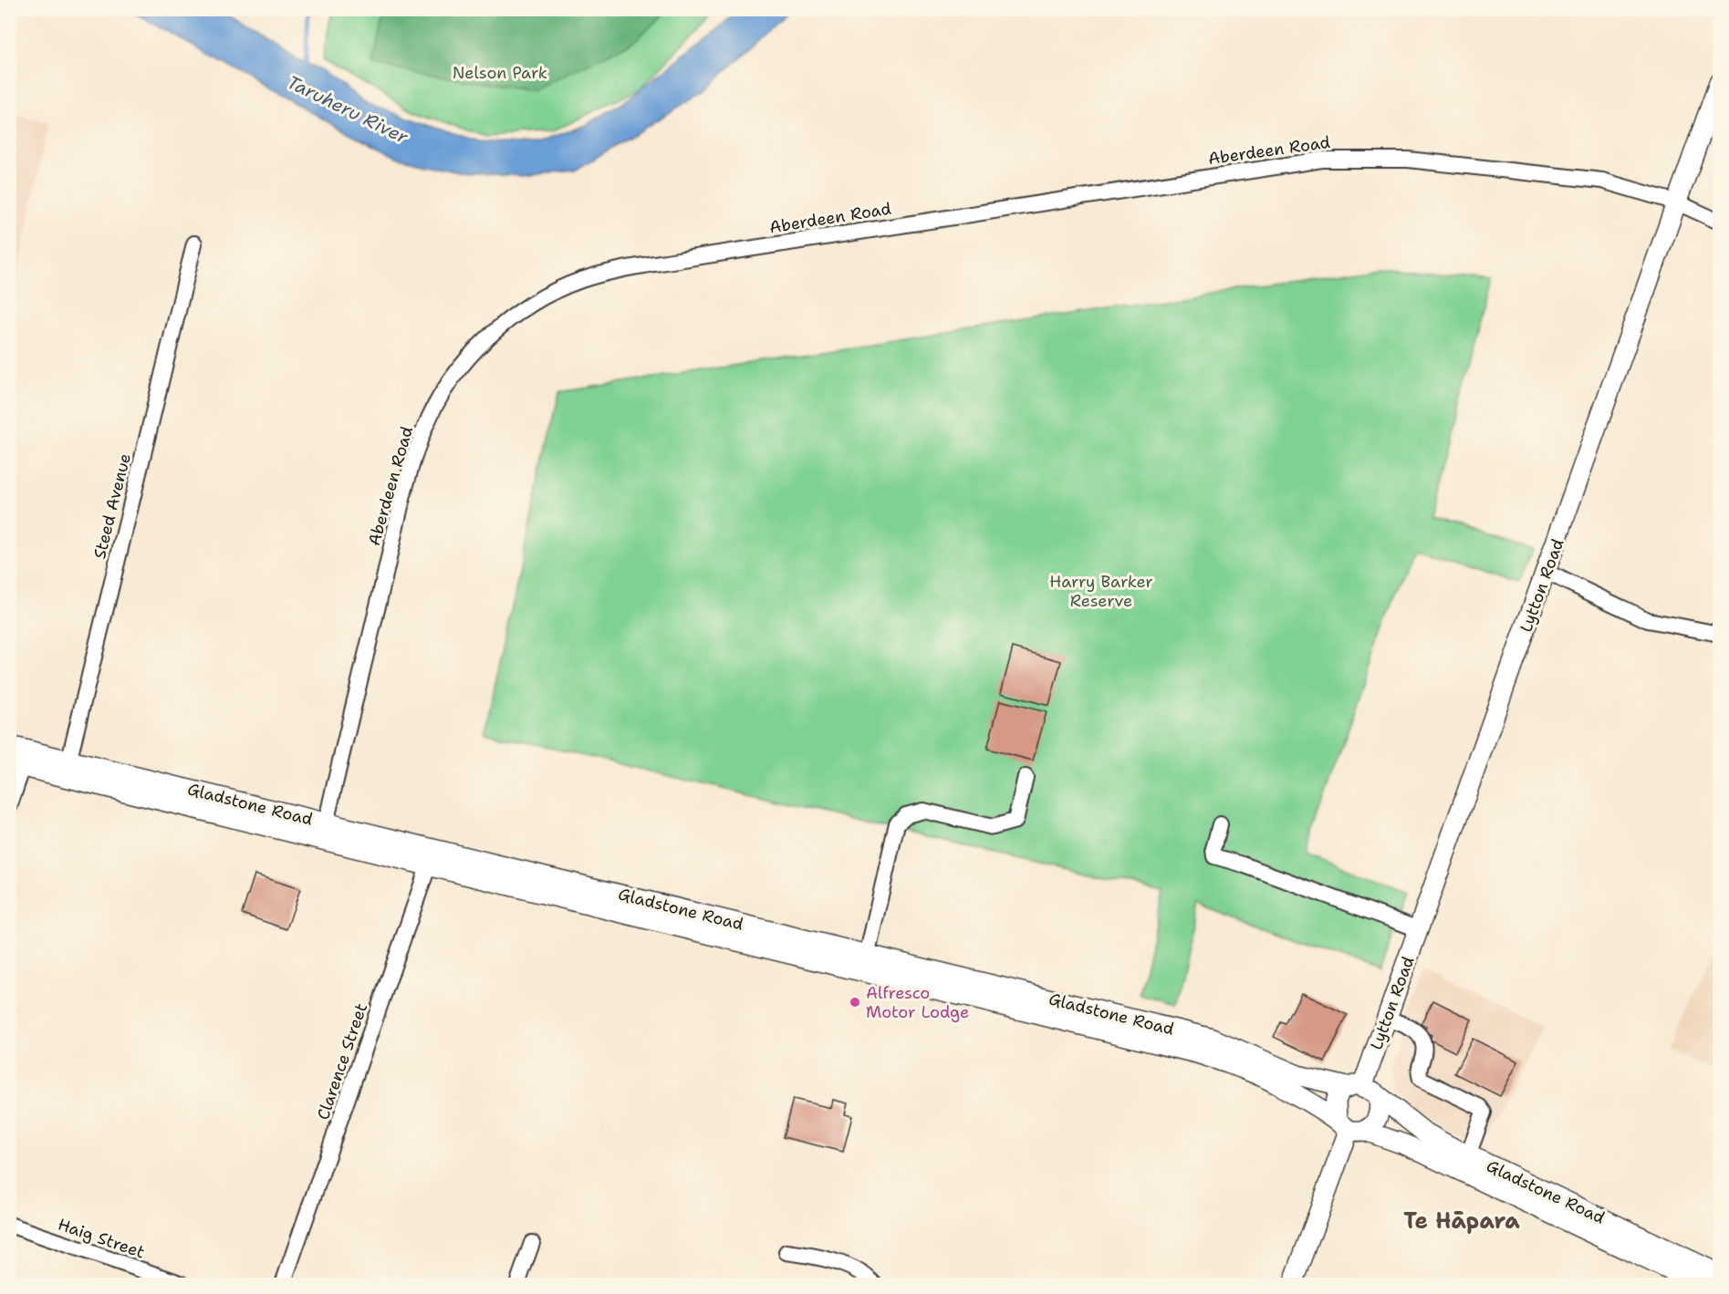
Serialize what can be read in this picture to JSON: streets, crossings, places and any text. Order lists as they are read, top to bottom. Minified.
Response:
{"streets":{"main road":["Lytton Road","Gladstone Road"],"street":["Aberdeen Road","Steed Avenue","Clarence Street","Haig Street"]},"crossings":[["Aberdeen Road","Lytton Road"],["Aberdeen Road","Gladstone Road"],["Steed Avenue","Gladstone Road"],["Lytton Road","Gladstone Road"],["Gladstone Road","Clarence Street"]],"districts":["Te Hāpara"],"water":["Taruheru River"],"parks":["Nelson Park","Harry Barker Reserve"],"places":["Alfresco Motor Lodge"]}
